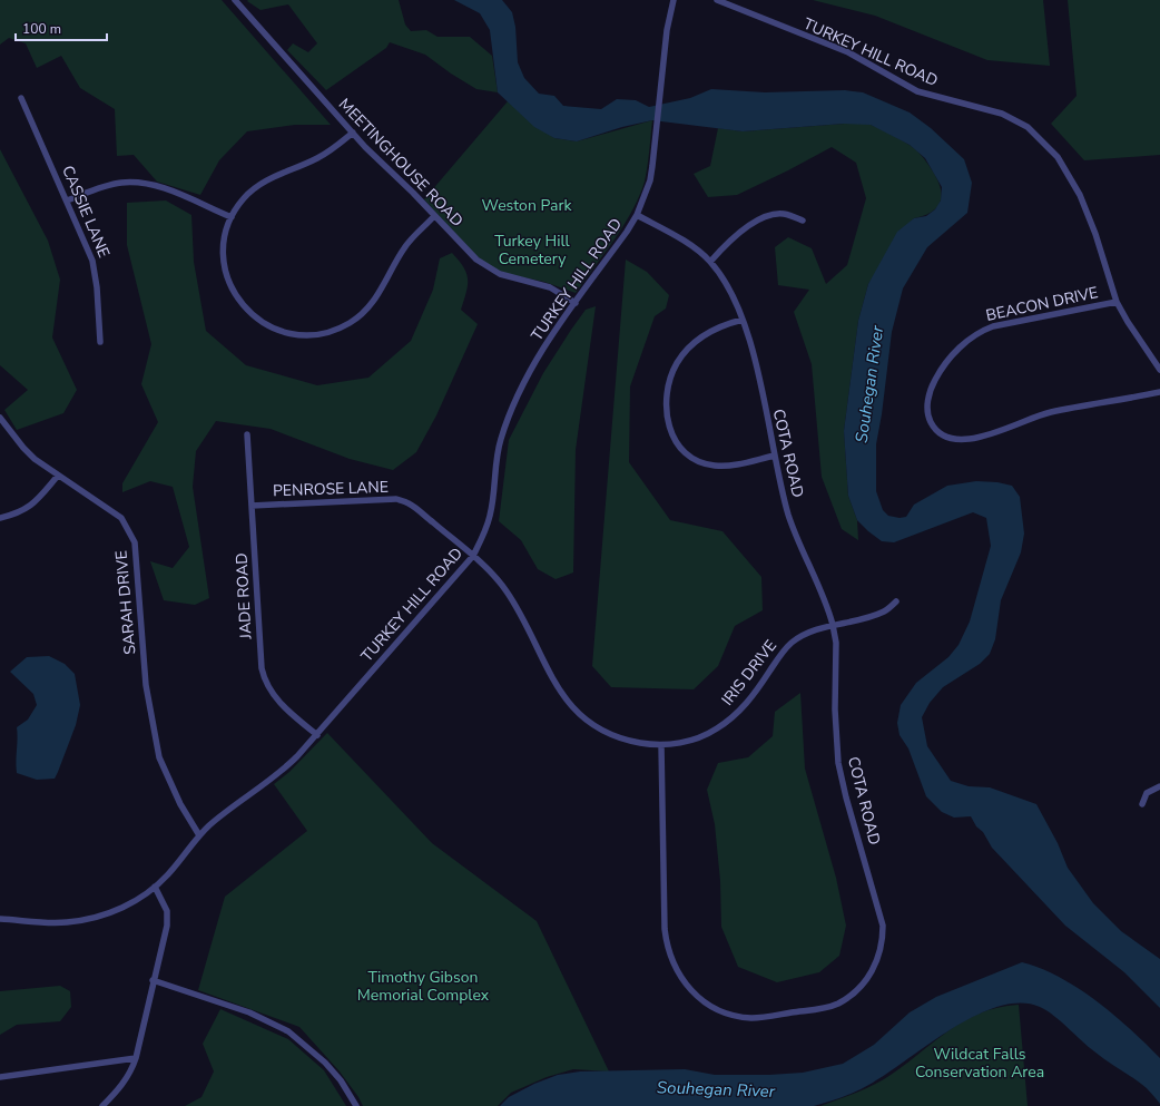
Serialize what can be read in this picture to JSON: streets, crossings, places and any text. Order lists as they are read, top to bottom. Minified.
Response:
{"streets":{"street":["TURKEY HILL ROAD","MEETINGHOUSE ROAD","CASSIE LANE","BEACON DRIVE","COTA ROAD","PENROSE LANE","JADE ROAD","SARAH DRIVE","IRIS DRIVE"]},"crossings":[["TURKEY HILL ROAD","MEETINGHOUSE ROAD"],["TURKEY HILL ROAD","BEACON DRIVE"],["TURKEY HILL ROAD","COTA ROAD"],["TURKEY HILL ROAD","PENROSE LANE"],["TURKEY HILL ROAD","JADE ROAD"],["TURKEY HILL ROAD","SARAH DRIVE"],["TURKEY HILL ROAD","IRIS DRIVE"],["COTA ROAD","IRIS DRIVE"],["PENROSE LANE","JADE ROAD"],["PENROSE LANE","IRIS DRIVE"]],"water":["Souhegan River"],"parks":["Weston Park","Turkey Hill Cemetery","Timothy Gibson Memorial Complex","Wildcat Falls Conservation Area"],"scale_bar":"100 m"}
